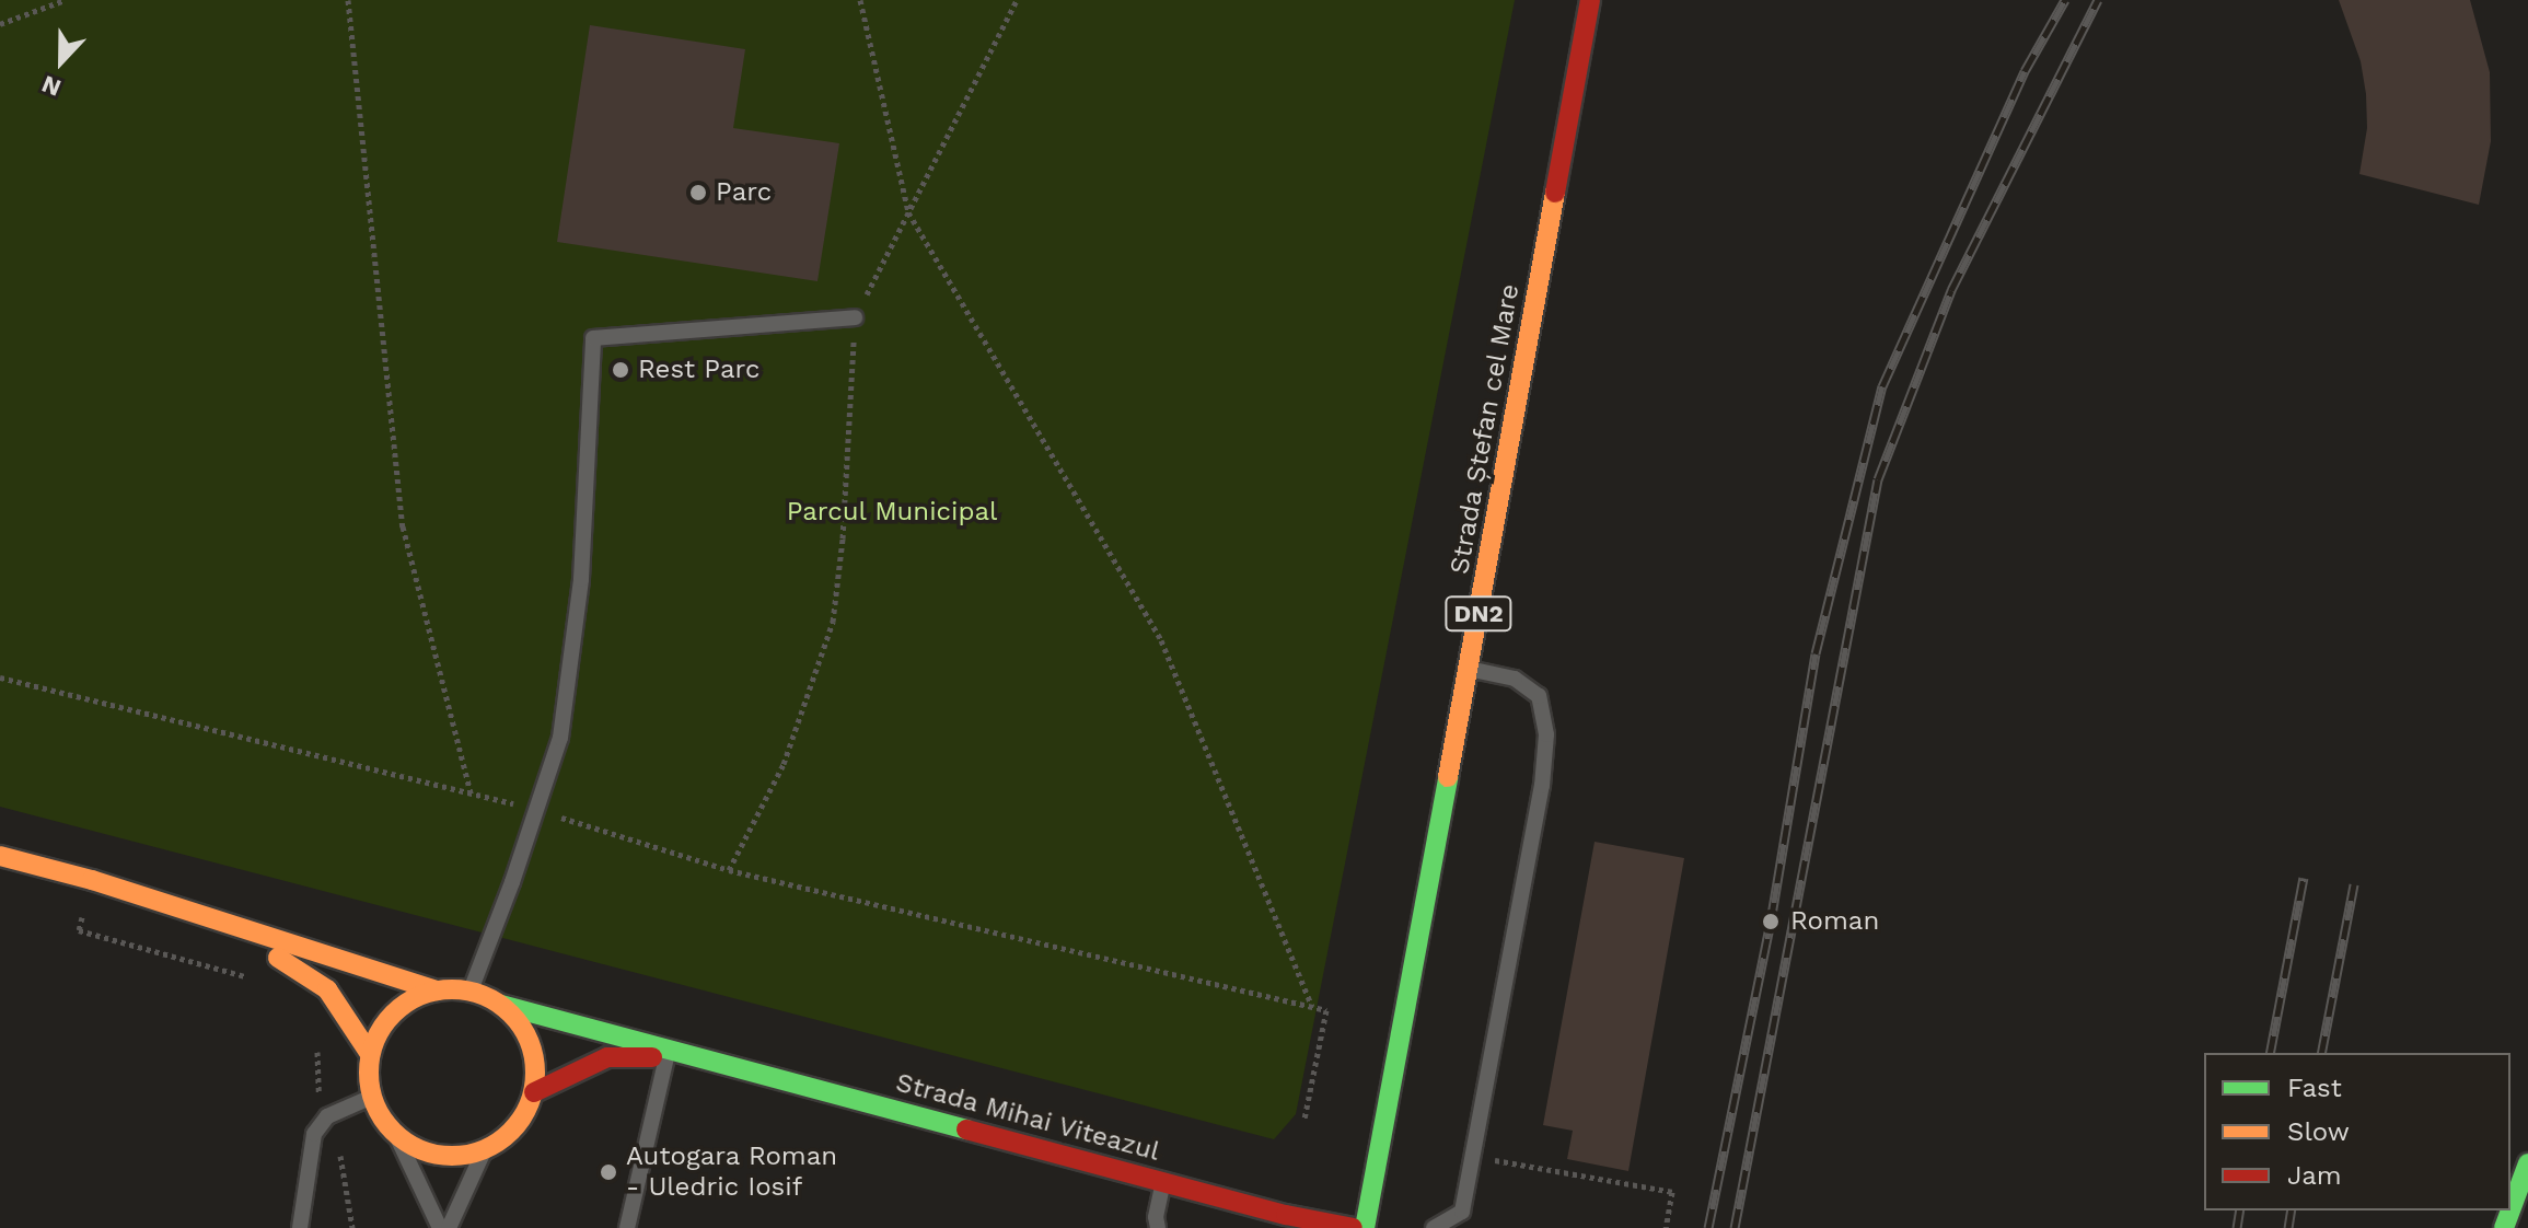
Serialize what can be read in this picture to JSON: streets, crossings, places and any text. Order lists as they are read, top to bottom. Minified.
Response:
{"streets":{"street":["Strada Ștefan cel Mare","DN2","Strada Mihai Viteazul"]},"parks":["Parcul Municipal"],"places":["Parc","Rest Parc","Roman","Autogara Roman - Uledric Iosif"],"legend":["Fast","Slow","Jam"],"north":"bottom"}
